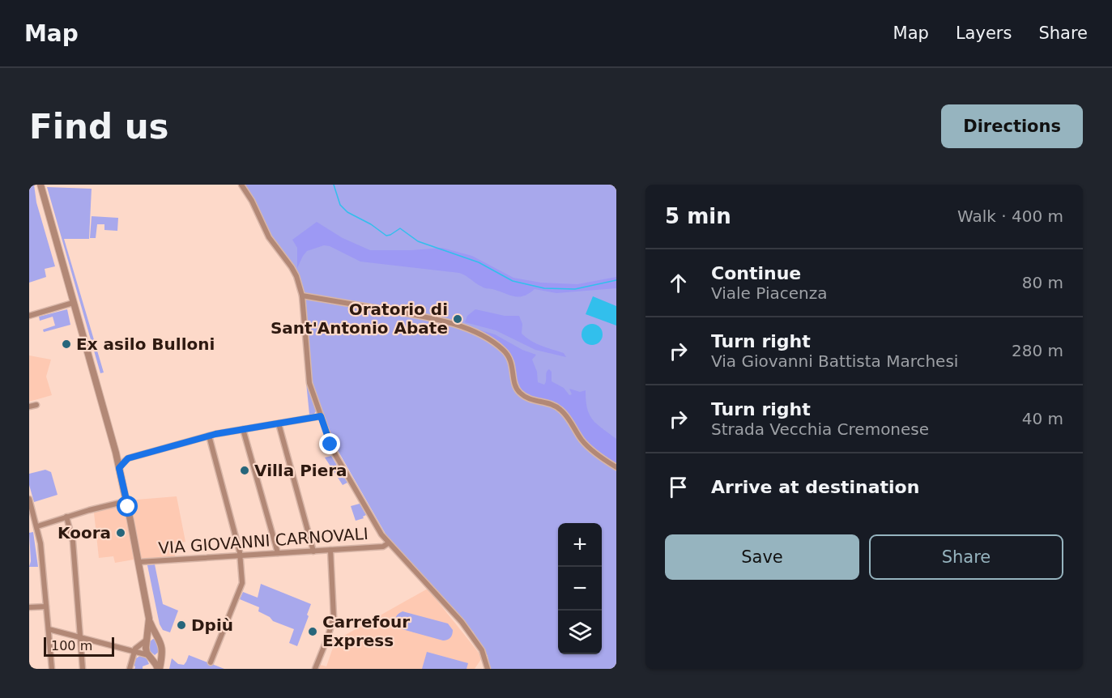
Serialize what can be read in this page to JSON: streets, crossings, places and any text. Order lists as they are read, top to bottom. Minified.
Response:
{"streets":{"street":["VIA GIOVANNI CARNOVALI"]},"places":["Oratorio di Sant'Antonio Abate","Ex asilo Bulloni","Villa Piera","Koora","Dpiù","Carrefour Express"],"scale_bar":"100 m","page":{"header":"Map","nav":["Map","Layers","Share"],"buttons":["Directions",["Save","Share"]],"title":"Find us","heading":["5 min","Walk · 400 m"],"list":[["Continue","Viale Piacenza","80 m"],["Turn right","Via Giovanni Battista Marchesi","280 m"],["Turn right","Strada Vecchia Cremonese","40 m"],"Arrive at destination"],"map_buttons":["+","−"],"scale":"100 m"}}
